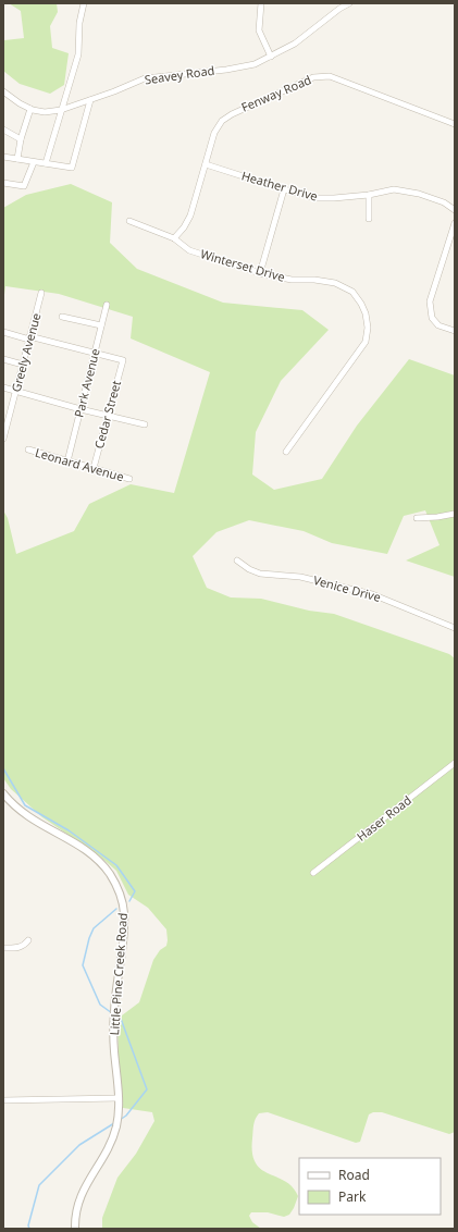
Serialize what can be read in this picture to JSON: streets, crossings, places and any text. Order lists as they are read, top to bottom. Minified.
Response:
{"streets":{"street":["Seavey Road","Fenway Road","Heather Drive","Winterset Drive","Greely Avenue","Park Avenue","Cedar Street","Leonard Avenue","Venice Drive","Haser Road","Little Pine Creek Road"]},"crossings":[["Fenway Road","Heather Drive"],["Fenway Road","Winterset Drive"],["Park Avenue","Cedar Street"],["Park Avenue","Leonard Avenue"],["Cedar Street","Leonard Avenue"]],"legend":["Road","Park"]}
